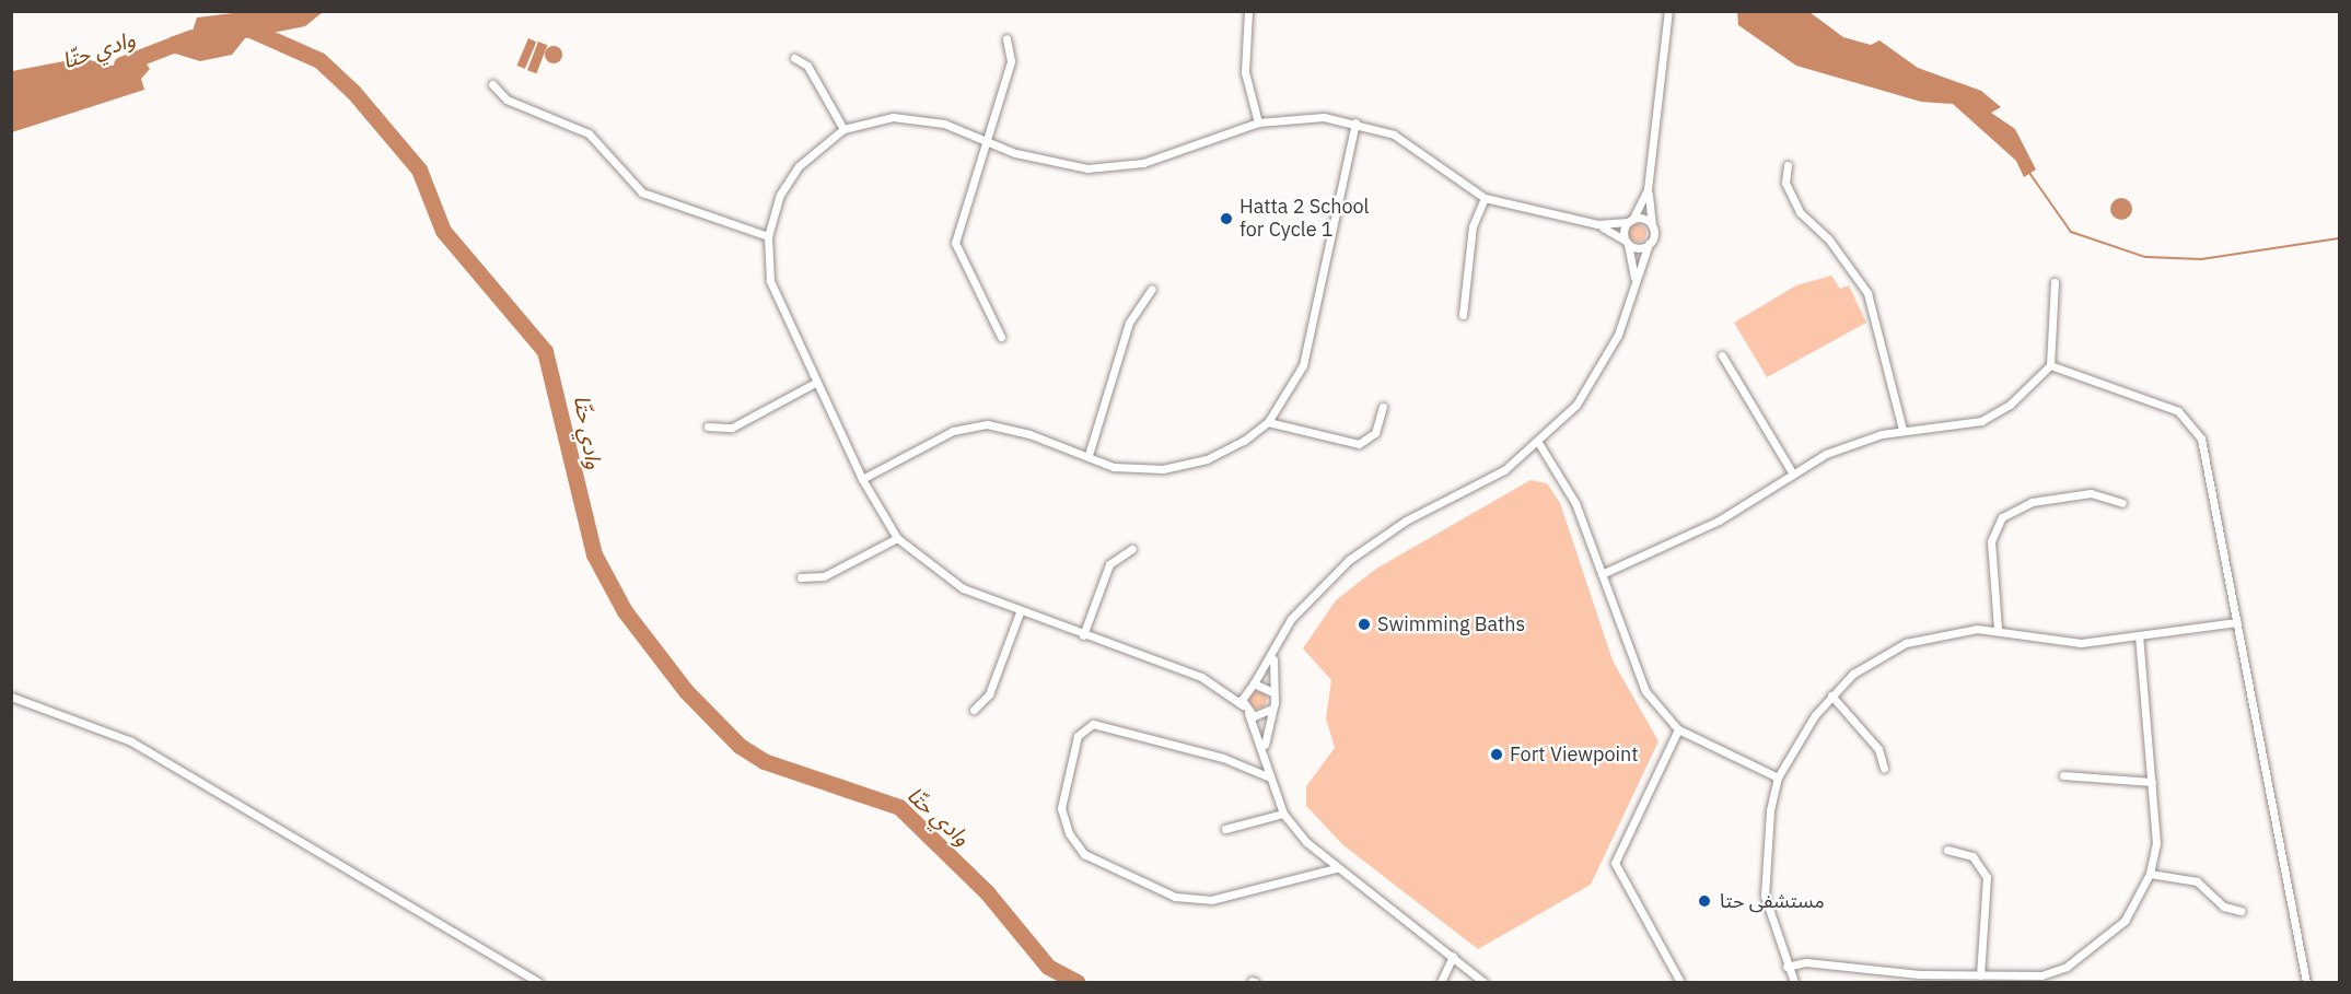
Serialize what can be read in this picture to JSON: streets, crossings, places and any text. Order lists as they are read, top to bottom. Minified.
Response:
{"water":["وادي حتّا"],"places":["Hatta 2 School for Cycle 1","Swimming Baths","Fort Viewpoint","مستشفى حتا"]}
